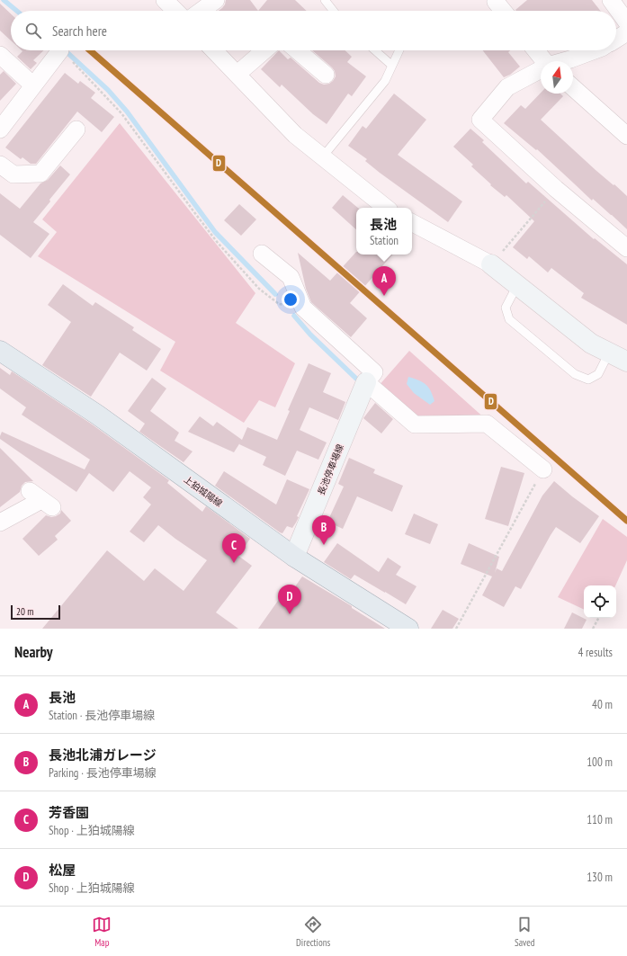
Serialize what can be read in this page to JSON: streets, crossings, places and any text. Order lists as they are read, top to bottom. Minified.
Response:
{"streets":{"main road":["長池停車場線","上狛城陽線"]},"crossings":[["長池停車場線","上狛城陽線"]],"lines":["transit line D"],"scale_bar":"20 m","north":"top","page":{"search":"Search here","popup":["長池","Station"],"pins":["A","B","C","D"],"scale":"20 m","heading":["Nearby","4 results"],"list":[{"mark":"A","name":"長池","note":"Station · 長池停車場線","value":"40 m"},{"mark":"B","name":"長池北浦ガレージ","note":"Parking · 長池停車場線","value":"100 m"},{"mark":"C","name":"芳香園","note":"Shop · 上狛城陽線","value":"110 m"},{"mark":"D","name":"松屋","note":"Shop · 上狛城陽線","value":"130 m"}],"nav":["Map","Directions","Saved"]}}
